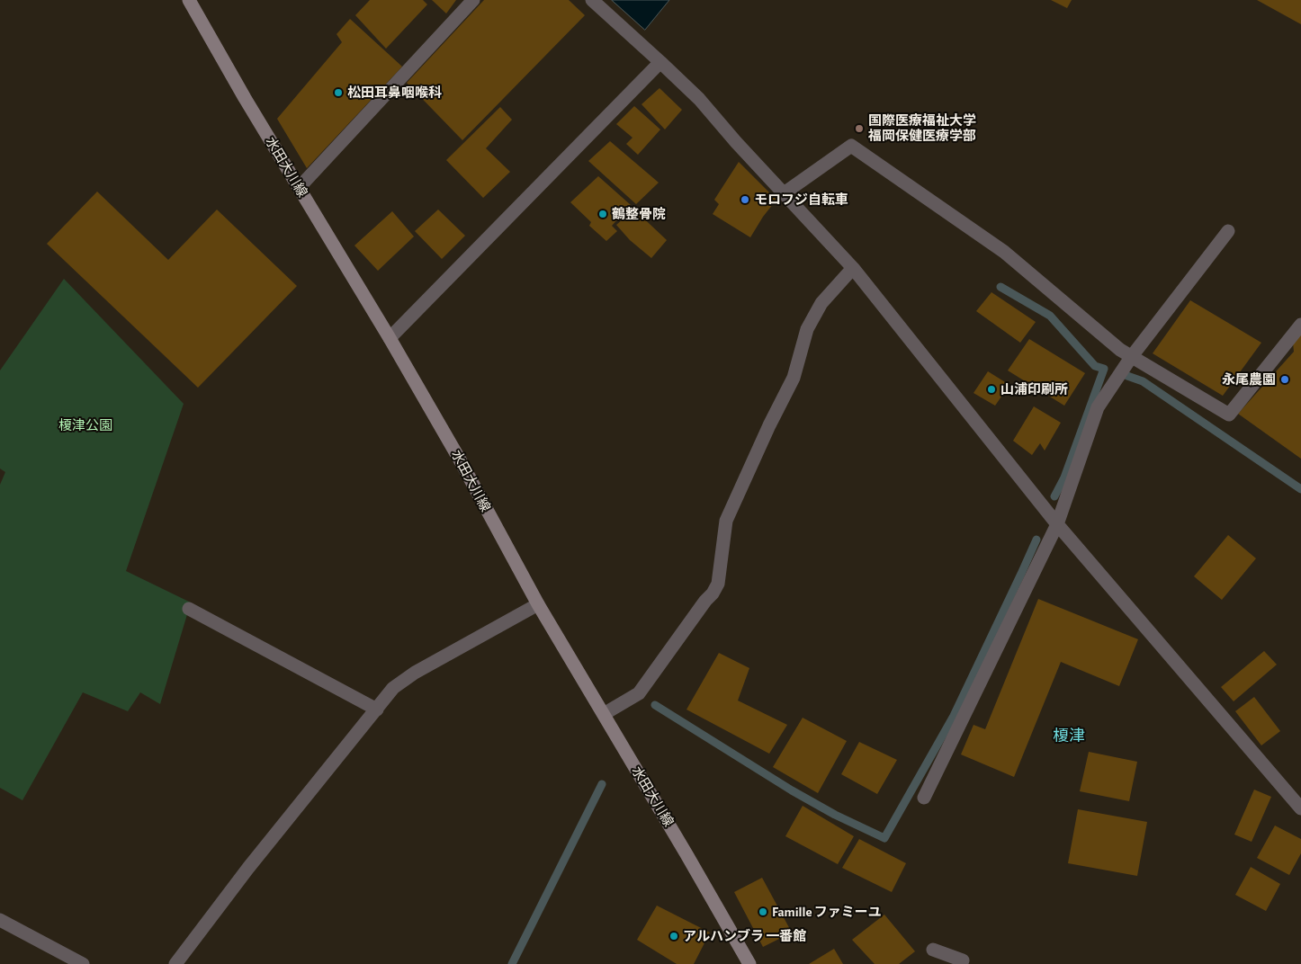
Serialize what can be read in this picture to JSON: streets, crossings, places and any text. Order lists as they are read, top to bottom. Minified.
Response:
{"streets":{"main road":["水田大川線"]},"districts":["榎津"],"parks":["榎津公園"],"places":["松田耳鼻咽喉科","国際医療福祉大学 福岡保健医療学部","モロフジ自転車","鶴整骨院","永尾農園","山浦印刷所","Famille ファミーユ","アルハンブラ 一番館"]}
